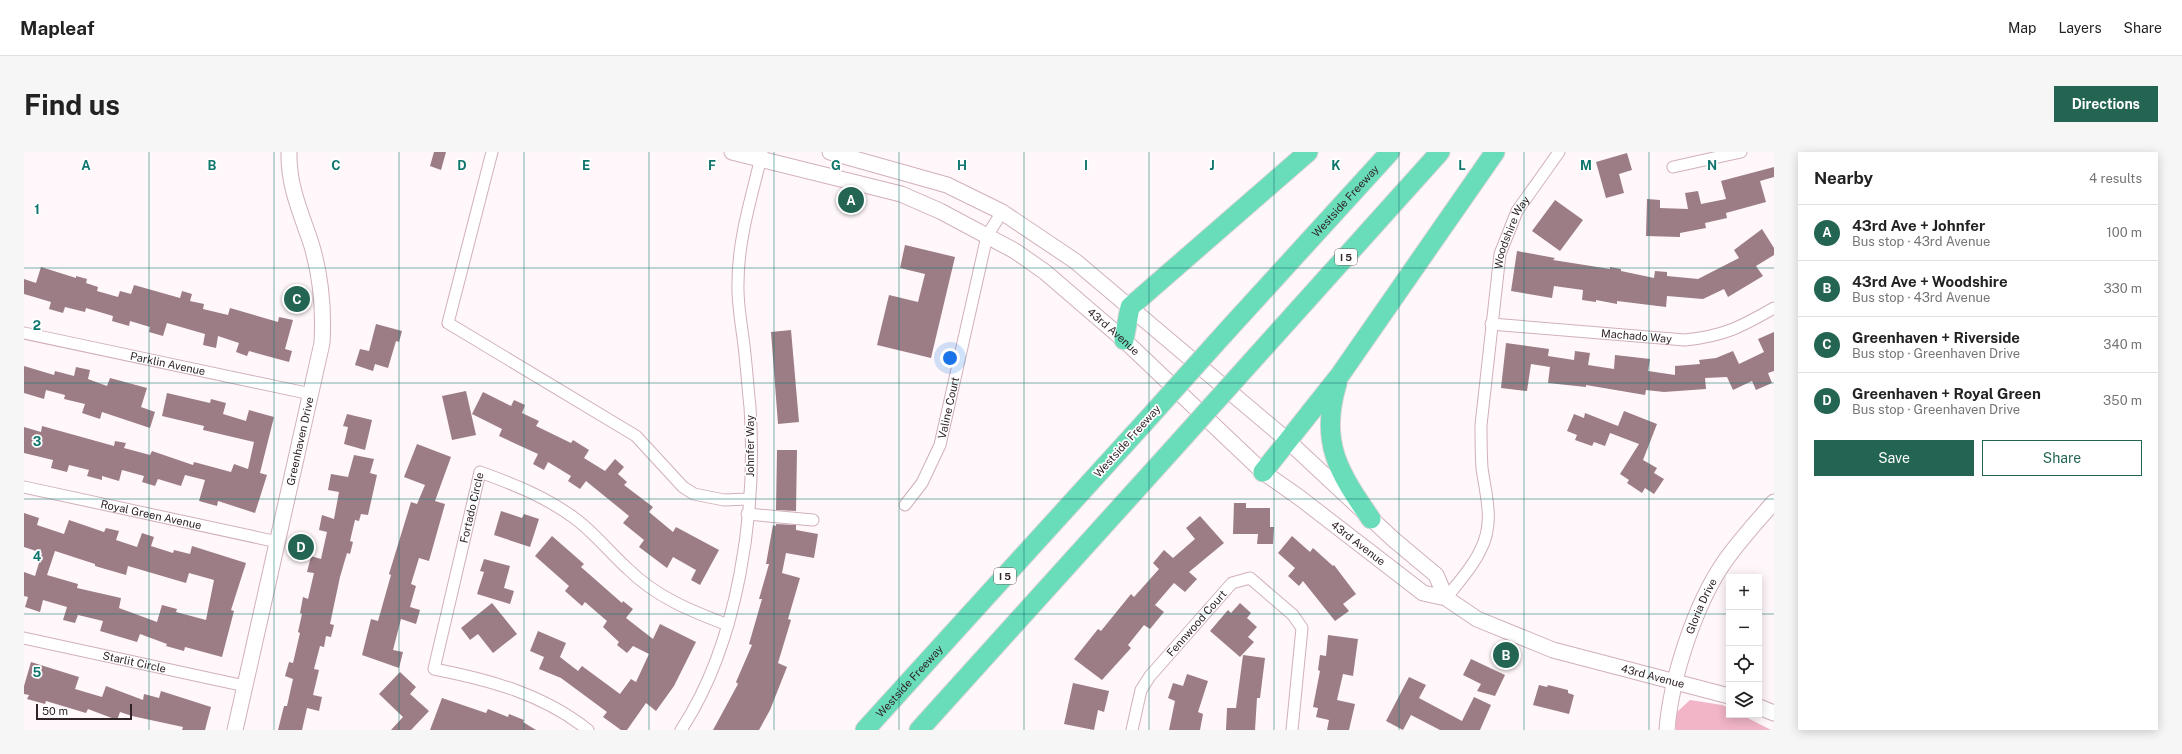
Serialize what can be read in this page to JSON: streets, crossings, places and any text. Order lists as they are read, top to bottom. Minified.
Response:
{"streets":{"highway":["Westside Freeway","I 5"],"main road":["43rd Avenue","Greenhaven Drive","Gloria Drive"],"street":["Woodshire Way","Machado Way","Parklin Avenue","Valine Court","Johnfer Way","Fortado Circle","Royal Green Avenue","Fennwood Court","Starlit Circle"]},"crossings":[["Woodshire Way","Machado Way"],["43rd Avenue","Valine Court"],["43rd Avenue","Johnfer Way"],["43rd Avenue","Gloria Drive"],["Parklin Avenue","Greenhaven Drive"],["Greenhaven Drive","Royal Green Avenue"],["Greenhaven Drive","Starlit Circle"],["Johnfer Way","Fortado Circle"]],"scale_bar":"50 m","page":{"header":"Mapleaf","nav":["Map","Layers","Share"],"buttons":["Directions",["Save","Share"]],"title":"Find us","heading":["Nearby","4 results"],"pins":["A","C","D","B"],"list":[{"mark":"A","name":"43rd Ave + Johnfer","note":"Bus stop · 43rd Avenue","value":"100 m"},{"mark":"B","name":"43rd Ave + Woodshire","note":"Bus stop · 43rd Avenue","value":"330 m"},{"mark":"C","name":"Greenhaven + Riverside","note":"Bus stop · Greenhaven Drive","value":"340 m"},{"mark":"D","name":"Greenhaven + Royal Green","note":"Bus stop · Greenhaven Drive","value":"350 m"}],"map_buttons":["+","−"],"scale":"50 m"},"grid":{"columns":["A","B","C","D","E","F","G","H","I","J","K","L","M","N"],"rows":["1","2","3","4","5"]}}
